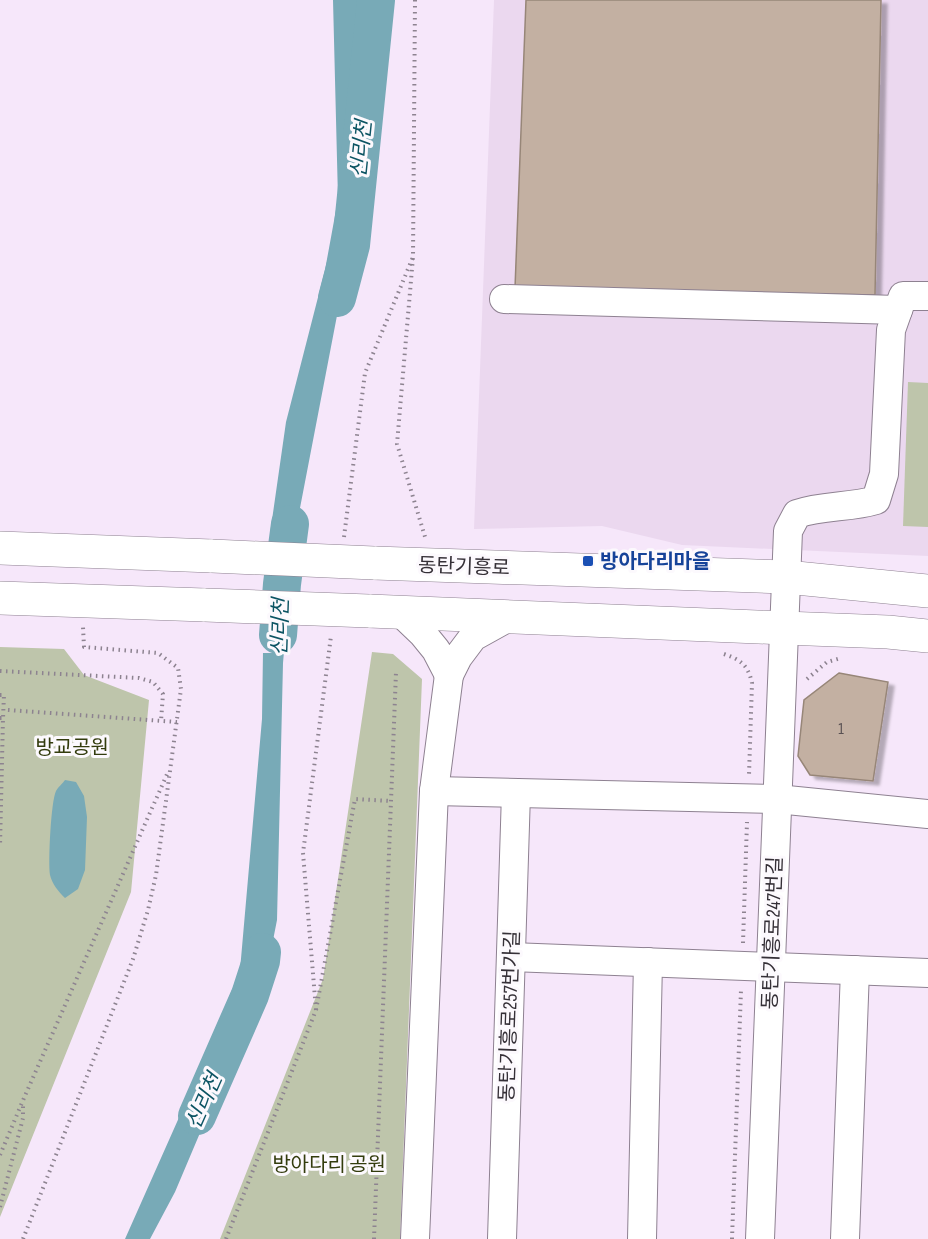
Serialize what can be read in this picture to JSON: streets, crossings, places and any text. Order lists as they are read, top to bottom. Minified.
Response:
{"streets":{"main road":["동탄기흥로"],"street":["동탄기흥로247번길","동탄기흥로257번가길"]},"crossings":[["동탄기흥로","동탄기흥로247번길"]],"water":["신리천"],"parks":["방교공원","방아다리 공원"],"places":{"transit":["방아다리마을"]},"house_numbers":["1"]}
